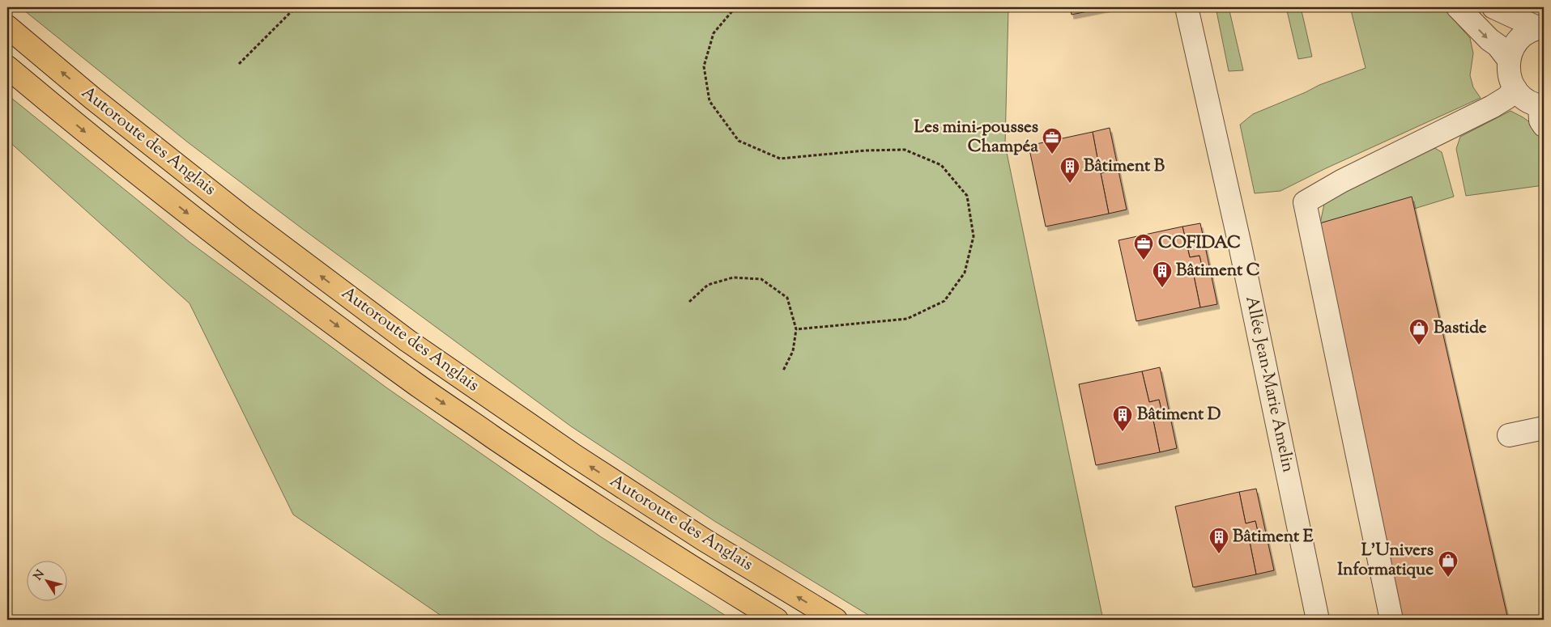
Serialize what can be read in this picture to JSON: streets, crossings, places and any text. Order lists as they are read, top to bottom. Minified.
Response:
{"streets":{"highway":["Autoroute des Anglais"],"street":["Allée Jean-Marie Amelin"]},"places":{"office":["Les mini-pousses Champéa","COFIDAC"],"building":["Bâtiment B","Bâtiment C","Bâtiment D","Bâtiment E"],"shop":["Bastide","L'Univers Informatique"]},"north":"top left"}
